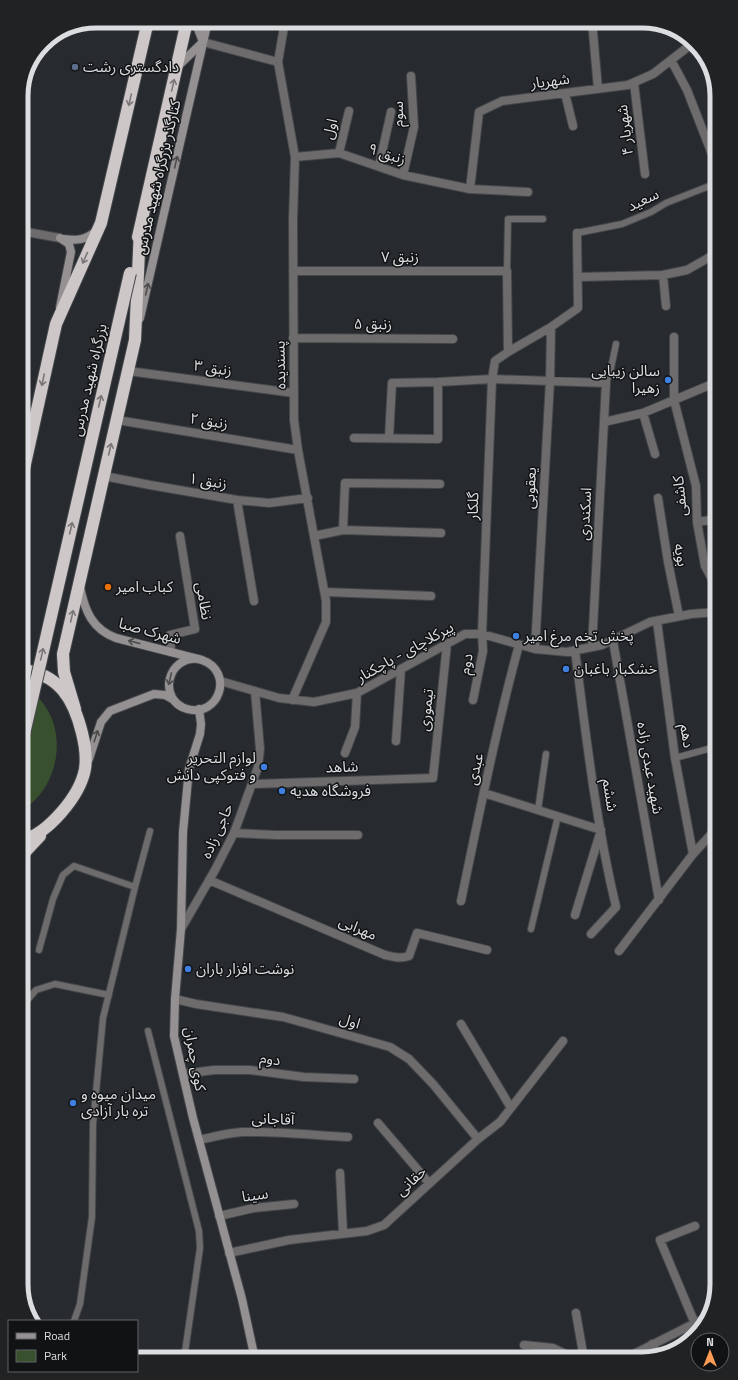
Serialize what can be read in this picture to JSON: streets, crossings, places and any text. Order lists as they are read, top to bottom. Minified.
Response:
{"streets":{"highway":["بزرگراه شهید مدرس"],"main road":["کنارگذر بزرگراه شهید مدرس","شهرک صبا","کوی چمران"],"street":["شهریار","سوم","اول","شهریار ۴","زنبق ۹","زنبق ۷","زنبق ۵","پسندیده","زنبق ۳","زنبق ۲","زنبق ۱","یعقوبی","کاشفی","گلکار","اسکندری","بویه","نظامی","پیرکلاچای - پاچکنار","دوم","تیموری","دهم","شاهد","شهید عبدی زاده","عبدی","ششم","حاجی زاده","مهرابی","آقاجانی","حقانی","سینا"],"lane":["سعید"]},"crossings":[["شهریار","شهریار ۴"],["شهریار","زنبق ۹"],["سوم","زنبق ۹"],["اول","زنبق ۹"],["اول","کوی چمران"],["اول","حقانی"],["زنبق ۹","پسندیده"],["زنبق ۷","پسندیده"],["زنبق ۵","پسندیده"],["پسندیده","زنبق ۳"],["پسندیده","زنبق ۲"],["پسندیده","زنبق ۱"],["پسندیده","پیرکلاچای - پاچکنار"],["یعقوبی","گلکار"],["یعقوبی","پیرکلاچای - پاچکنار"],["گلکار","پیرکلاچای - پاچکنار"],["گلکار","دوم"],["اسکندری","پیرکلاچای - پاچکنار"],["بویه","پیرکلاچای - پاچکنار"],["نظامی","شهرک صبا"],["شهرک صبا","پیرکلاچای - پاچکنار"],["شهرک صبا","کوی چمران"],["پیرکلاچای - پاچکنار","دوم"],["پیرکلاچای - پاچکنار","تیموری"],["پیرکلاچای - پاچکنار","دهم"],["پیرکلاچای - پاچکنار","شهید عبدی زاده"],["پیرکلاچای - پاچکنار","عبدی"],["پیرکلاچای - پاچکنار","ششم"],["پیرکلاچای - پاچکنار","حاجی زاده"],["پیرکلاچای - پاچکنار","کوی چمران"],["دوم","کوی چمران"],["تیموری","شاهد"],["شاهد","حاجی زاده"],["حاجی زاده","مهرابی"],["حاجی زاده","کوی چمران"],["کوی چمران","آقاجانی"],["کوی چمران","حقانی"],["کوی چمران","سینا"]],"one_way":["کنارگذر بزرگراه شهید مدرس","شهرک صبا"],"places":["دادگستری رشت","سالن زیبایی زهیرا","کباب امیر","پخش تخم مرغ امیر","خشکبار باغبان","لوازم التحریر و فتوکپی دانش","فروشگاه هدیه","نوشت افزار باران","میدان میوه و تره بار آزادی"],"legend":["Road","Park"],"north":"top"}
